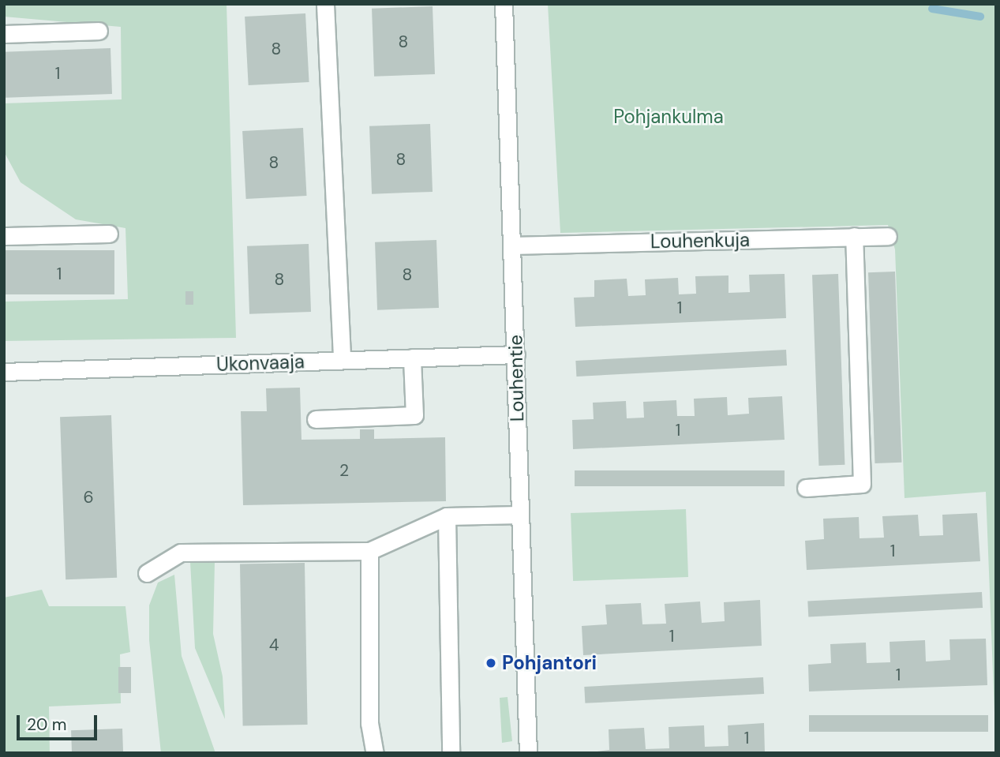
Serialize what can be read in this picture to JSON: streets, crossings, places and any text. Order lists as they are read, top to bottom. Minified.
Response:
{"streets":{"street":["Louhenkuja","Ukonvaaja","Louhentie"]},"crossings":[["Louhenkuja","Louhentie"],["Ukonvaaja","Louhentie"]],"parks":["Pohjankulma"],"places":["Pohjantori"],"house_numbers":["8","8","1","8","8","1","8","8","1","1","2","6","1","1","4","1","1"],"scale_bar":"20 m"}
